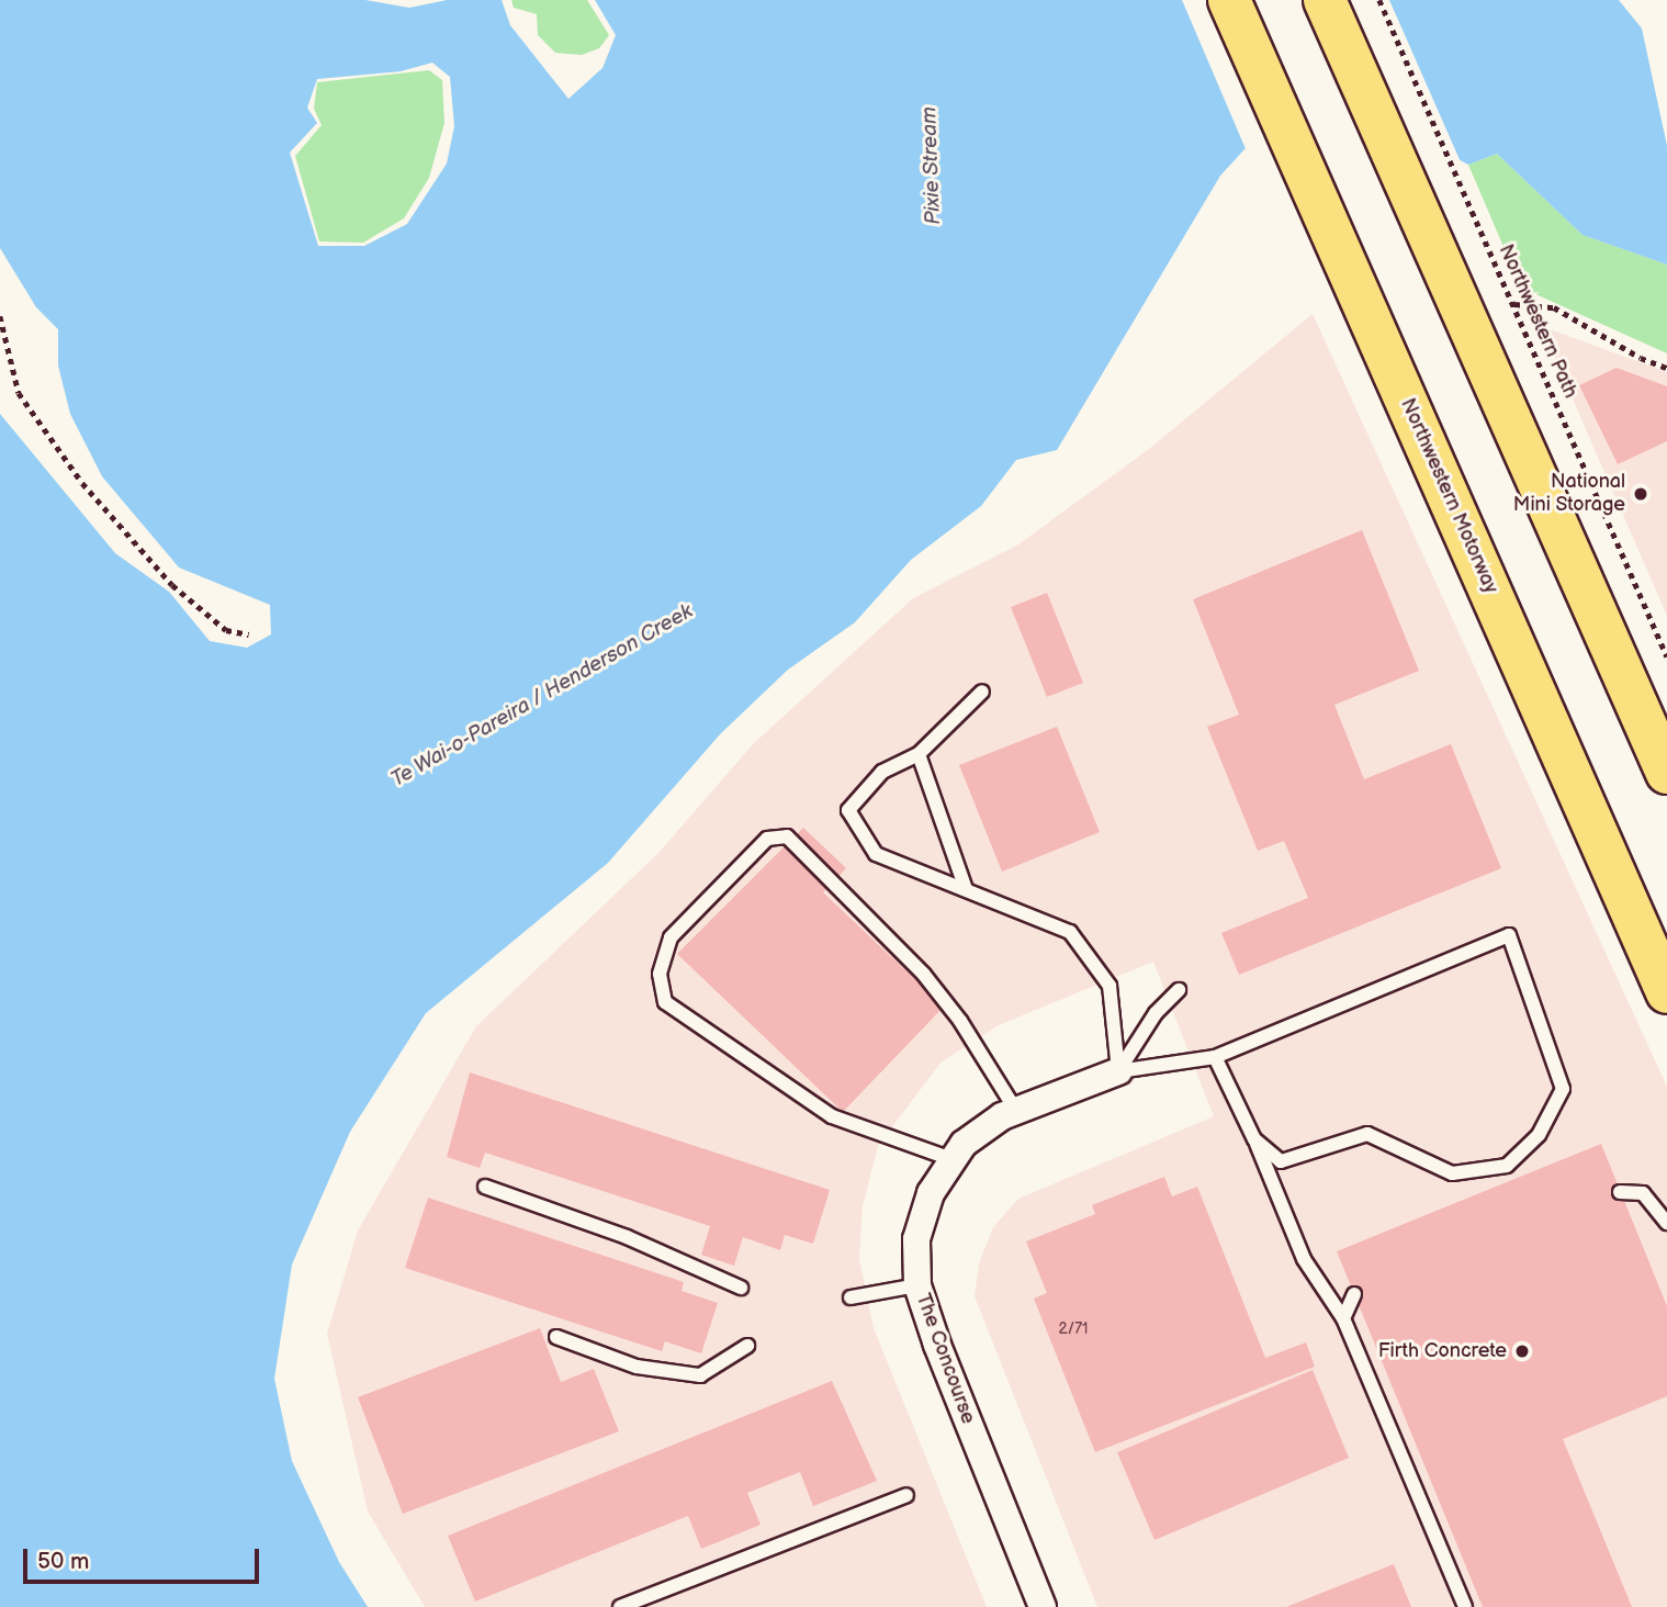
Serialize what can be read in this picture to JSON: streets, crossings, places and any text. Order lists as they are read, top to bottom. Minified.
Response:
{"streets":{"highway":["Northwestern Motorway"],"street":["The Concourse"],"path":["Northwestern Path"]},"water":["Pixie Stream","Te Wai-o-Pareira / Henderson Creek"],"places":["National Mini Storage","Firth Concrete"],"house_numbers":["2/71"],"scale_bar":"50 m"}
